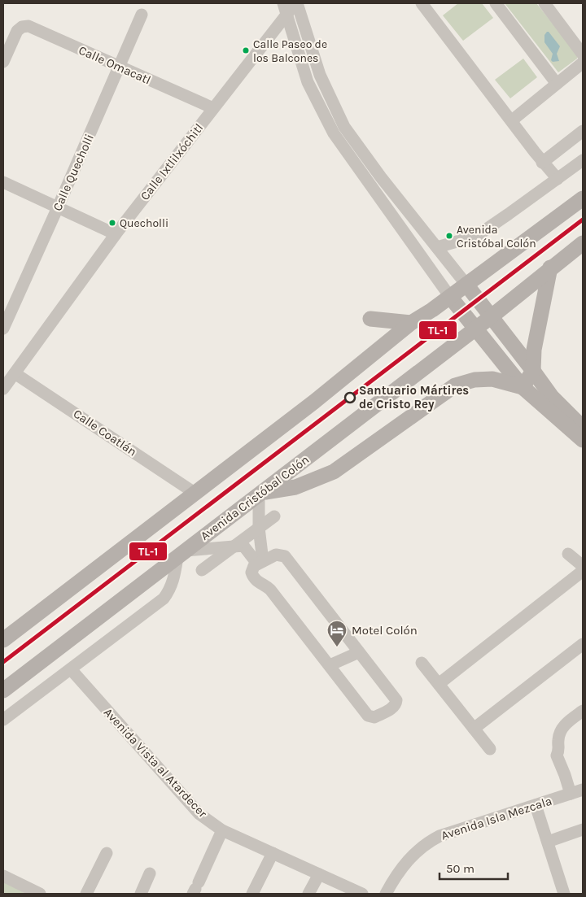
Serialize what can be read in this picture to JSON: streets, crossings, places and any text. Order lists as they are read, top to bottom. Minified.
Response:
{"streets":{"main road":["Avenida Cristóbal Colón"],"street":["Calle Omacatl","Calle Ixtlilxóchitl","Calle Quecholli","Calle Coatlán","Avenida Vista al Atardecer","Avenida Isla Mezcala"]},"crossings":[["Calle Omacatl","Calle Ixtlilxóchitl"],["Calle Omacatl","Calle Quecholli"],["Calle Ixtlilxóchitl","Calle Coatlán"]],"places":{"other":["Calle Paseo de los Balcones","Quecholli","Avenida Cristóbal Colón","Santuario Mártires de Cristo Rey"],"hotel":["Motel Colón"]},"lines":["transit line TL-1"],"scale_bar":"50 m"}
